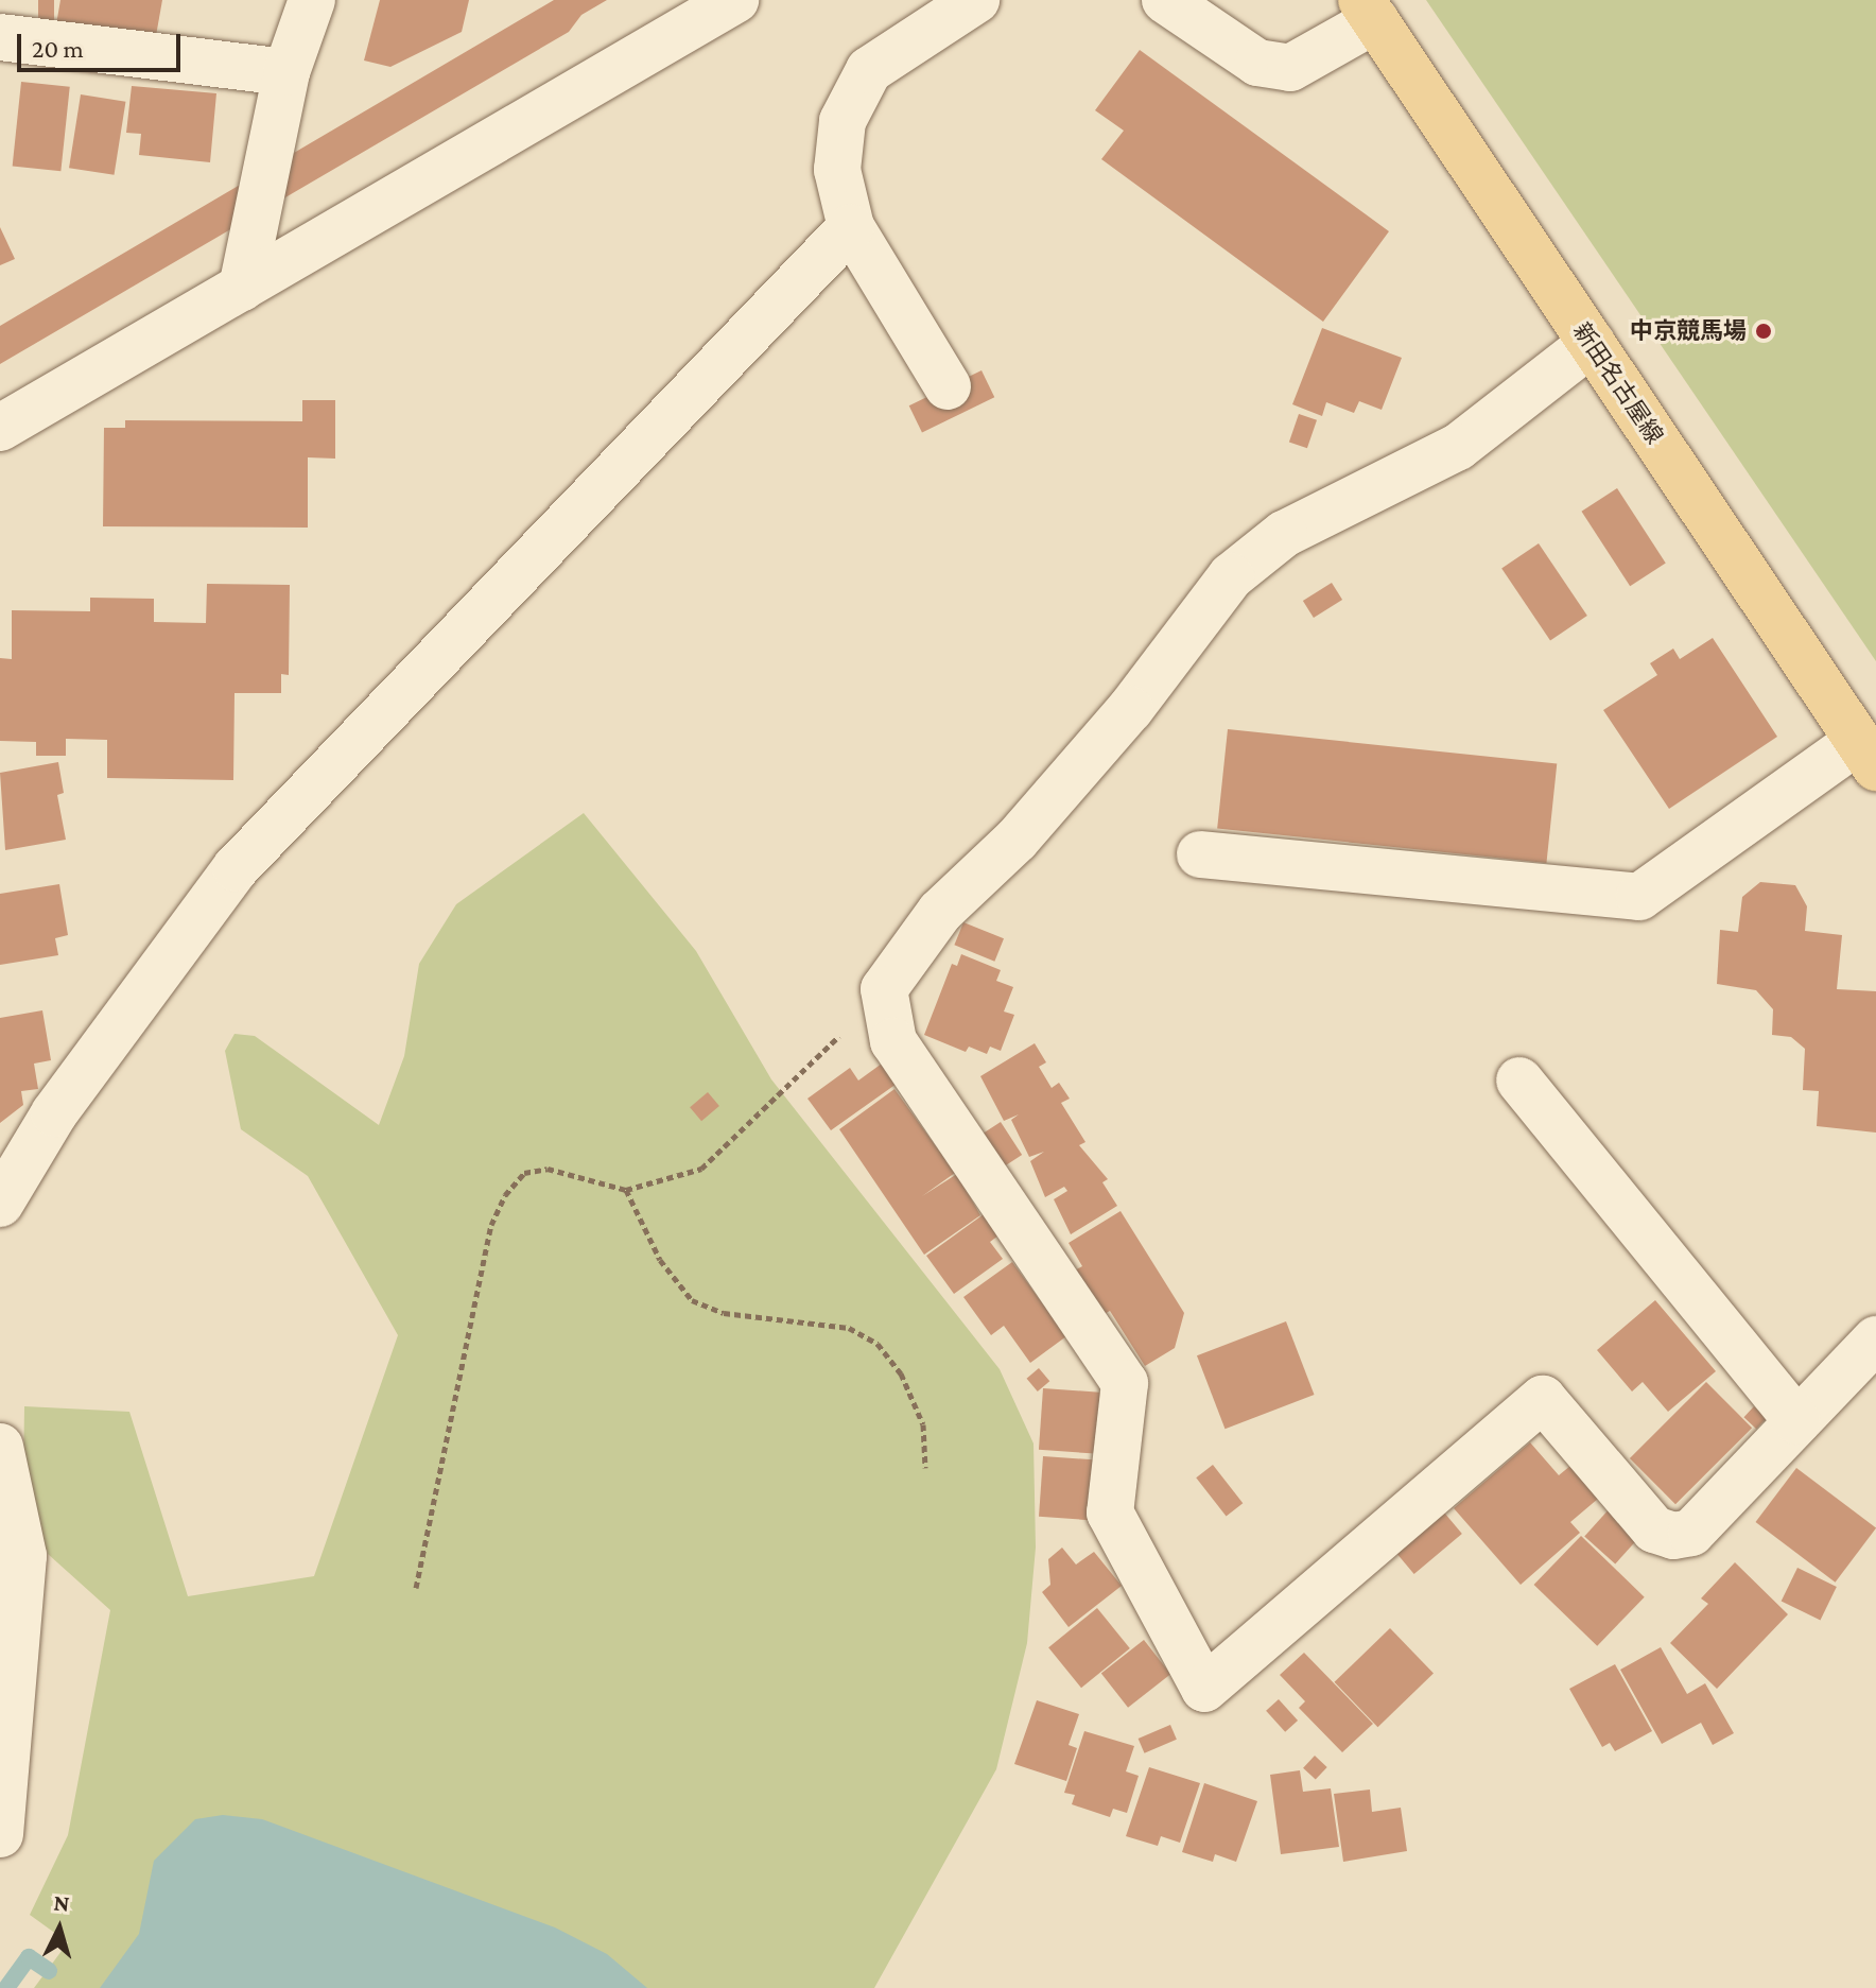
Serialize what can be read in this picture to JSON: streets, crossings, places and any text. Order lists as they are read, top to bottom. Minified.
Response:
{"streets":{"main road":["新田名古屋線"]},"places":["中京競馬場"],"scale_bar":"20 m","north":"top"}
